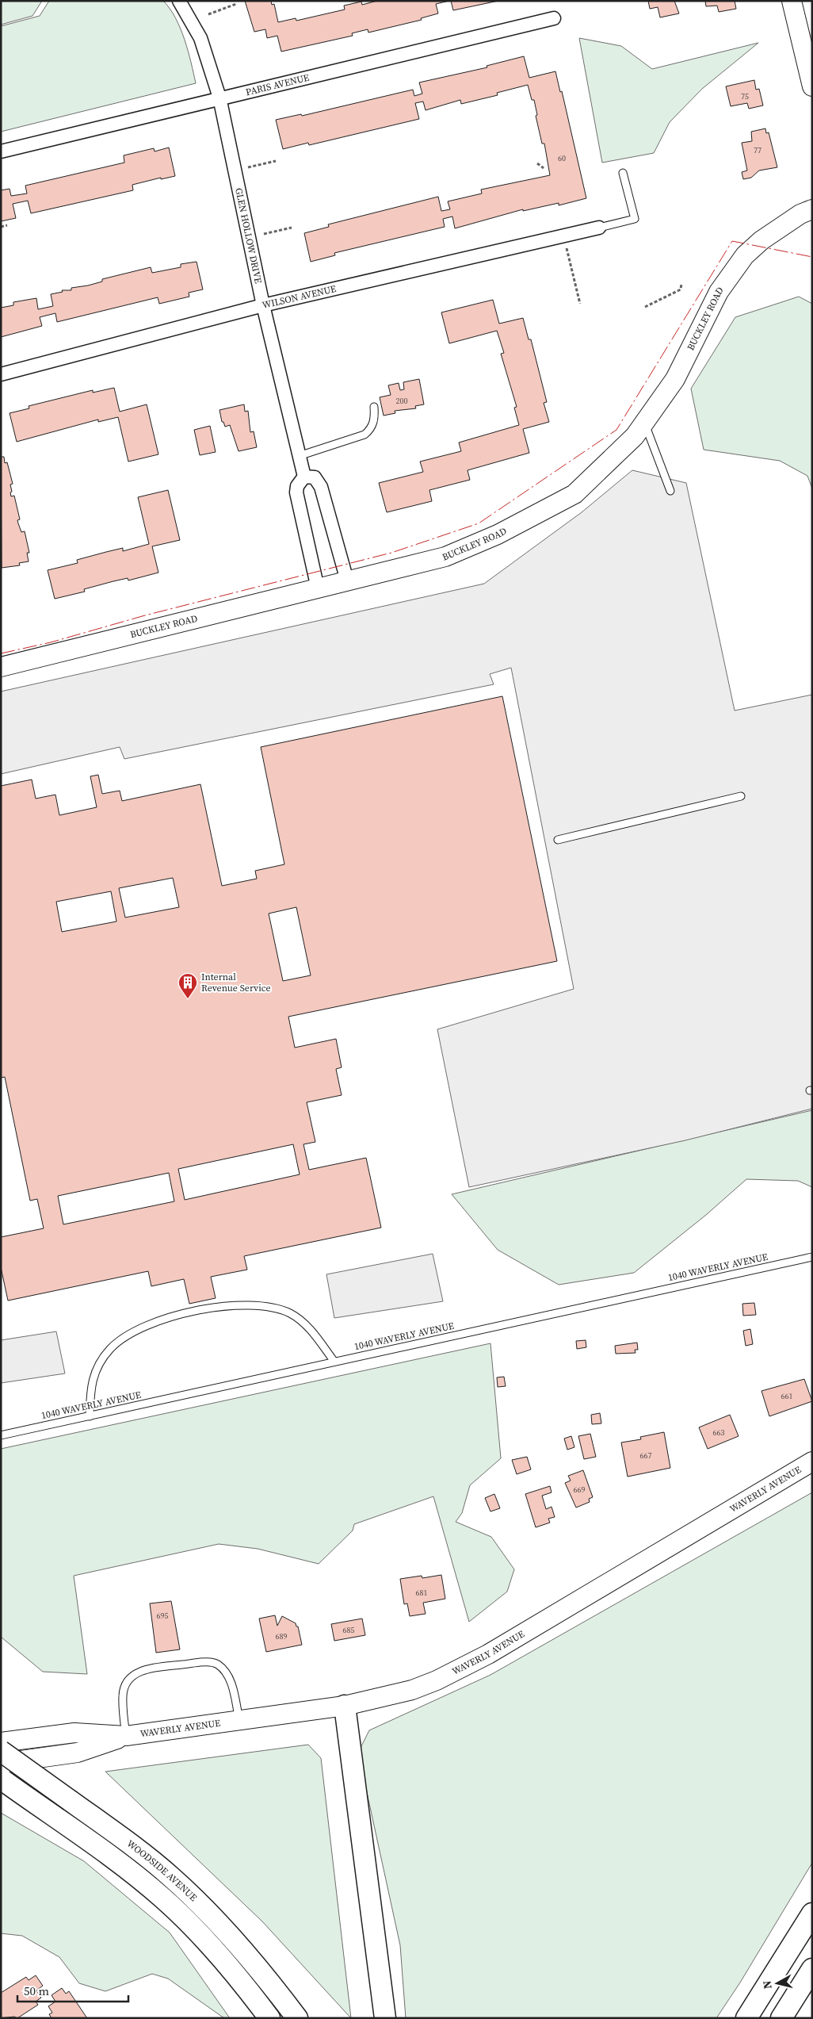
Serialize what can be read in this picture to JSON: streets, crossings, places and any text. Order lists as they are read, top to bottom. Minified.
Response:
{"streets":{"main road":["WOODSIDE AVENUE"],"street":["PARIS AVENUE","GLEN HOLLOW DRIVE","WILSON AVENUE","BUCKLEY ROAD","WAVERLY AVENUE"],"lane":["1040 WAVERLY AVENUE"]},"crossings":[["PARIS AVENUE","GLEN HOLLOW DRIVE"],["GLEN HOLLOW DRIVE","WILSON AVENUE"]],"places":{"building":["Internal Revenue Service"]},"house_numbers":["75","77","60","200","661","663","667","669","681","695","685","689"],"scale_bar":"50 m","north":"left"}
